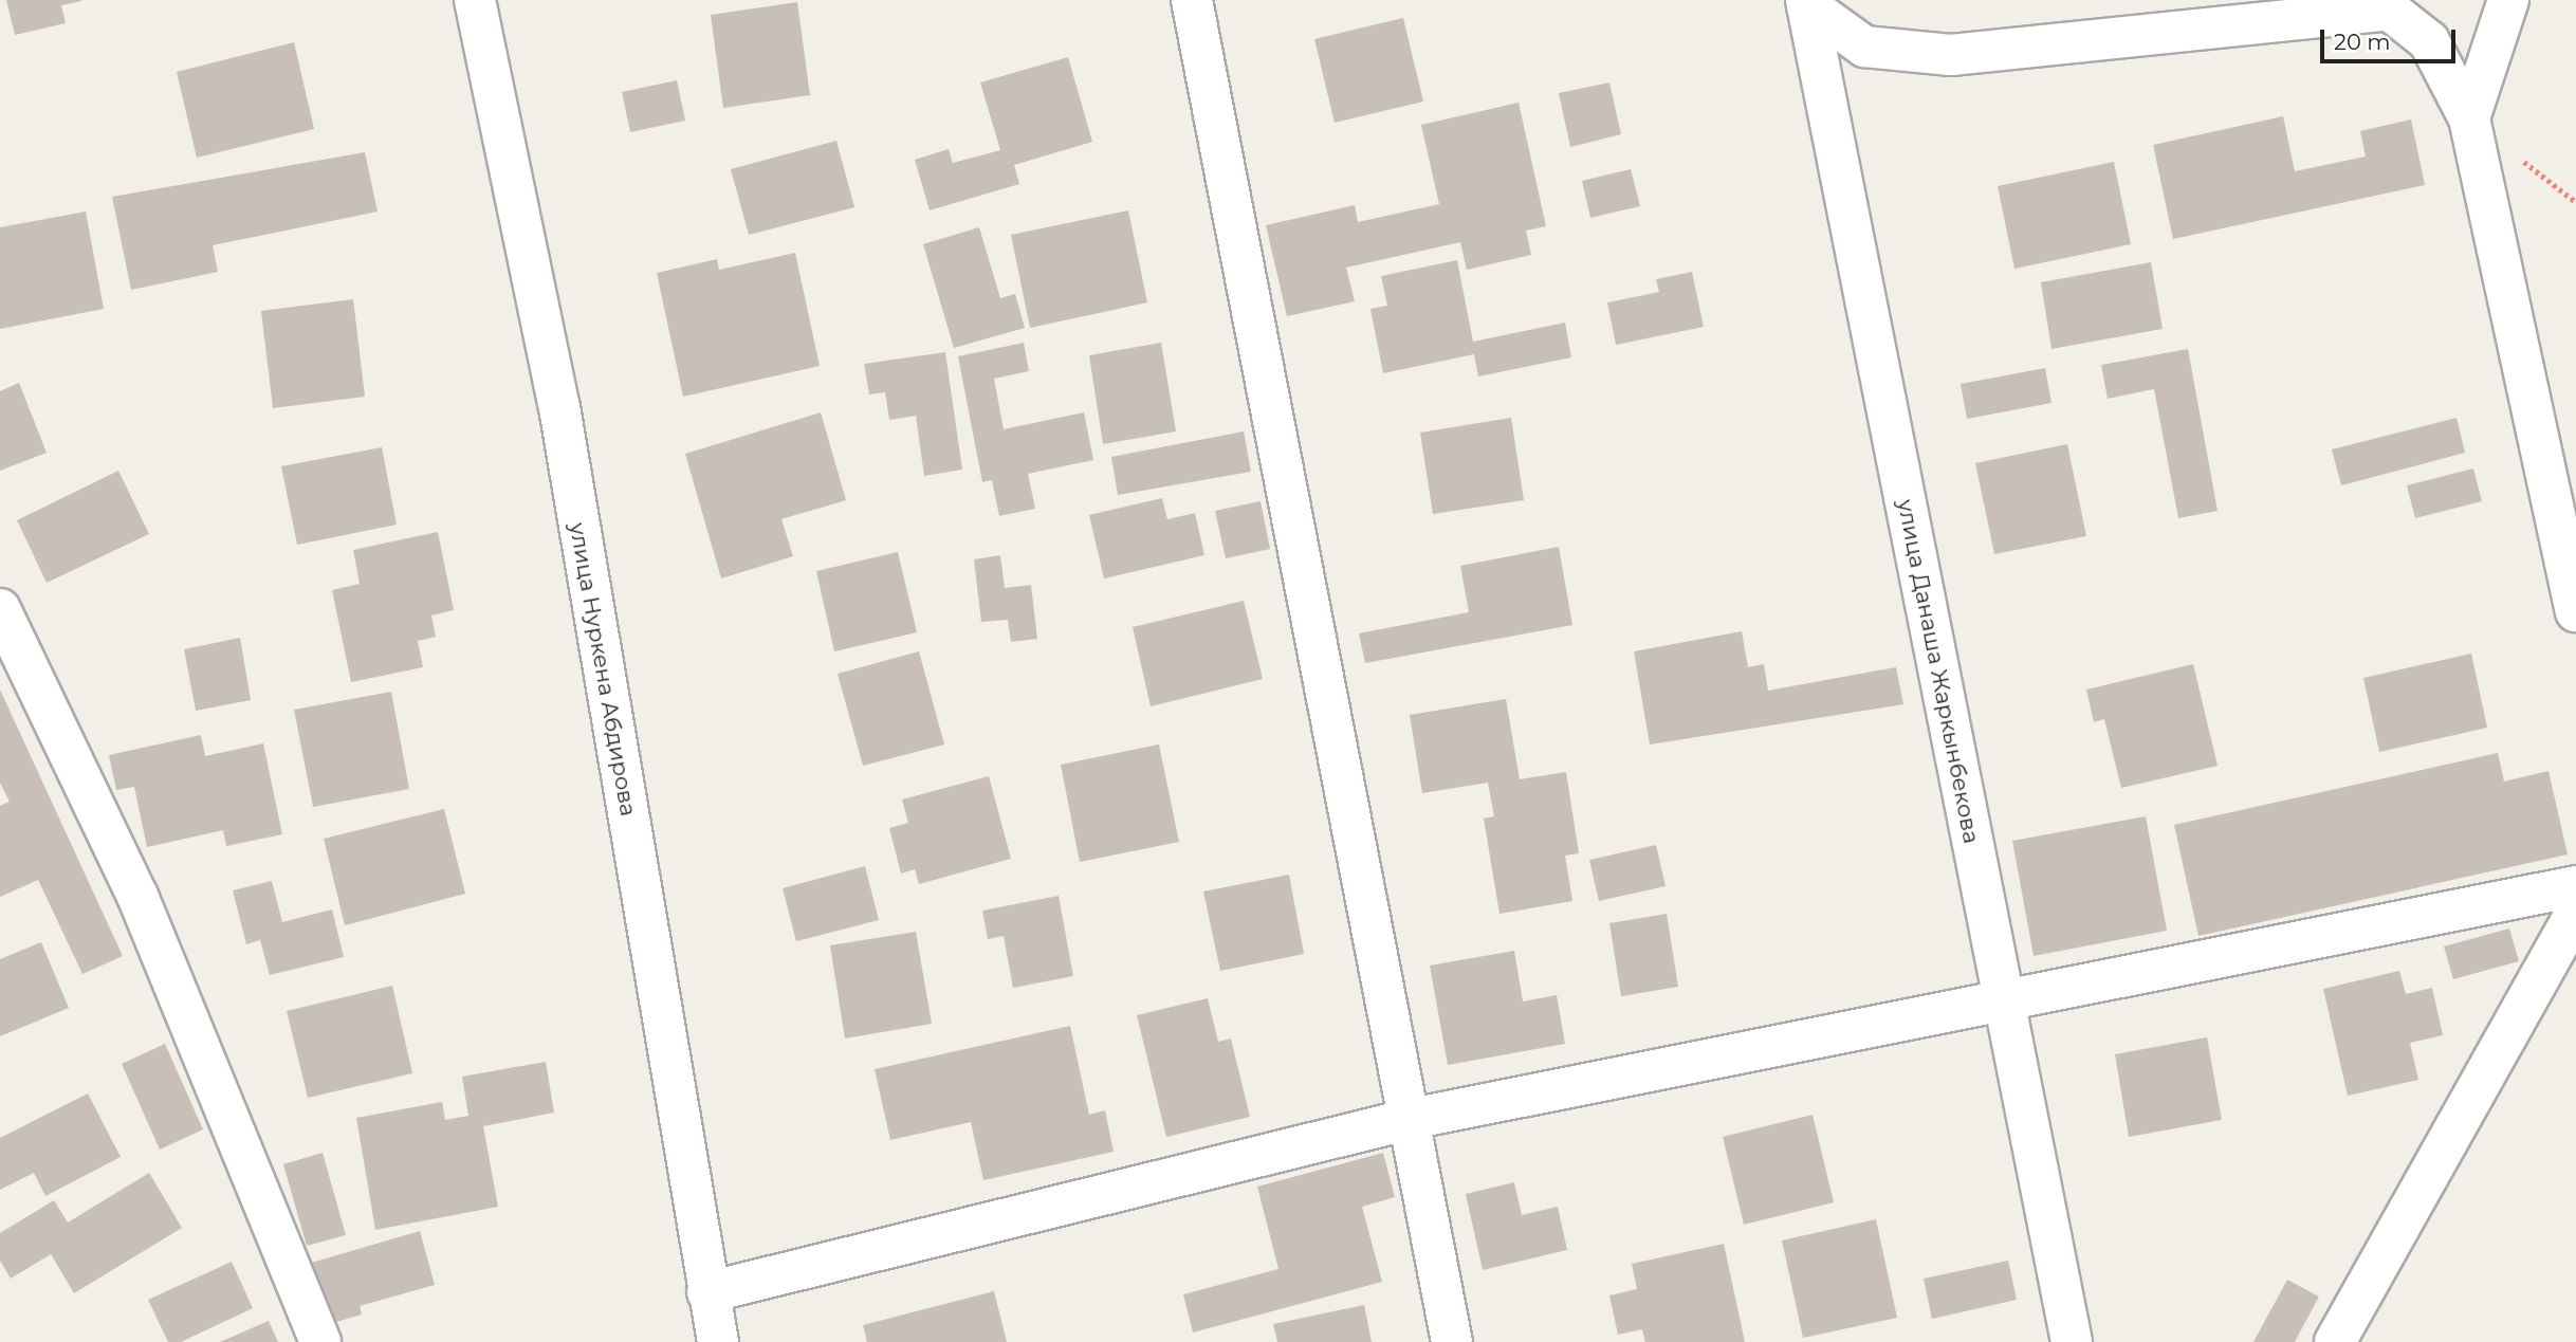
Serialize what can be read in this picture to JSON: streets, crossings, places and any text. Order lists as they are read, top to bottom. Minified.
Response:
{"streets":{"street":["улица Нуркена Абдирова","улица Данаша Жаркынбекова"]},"scale_bar":"20 m"}
